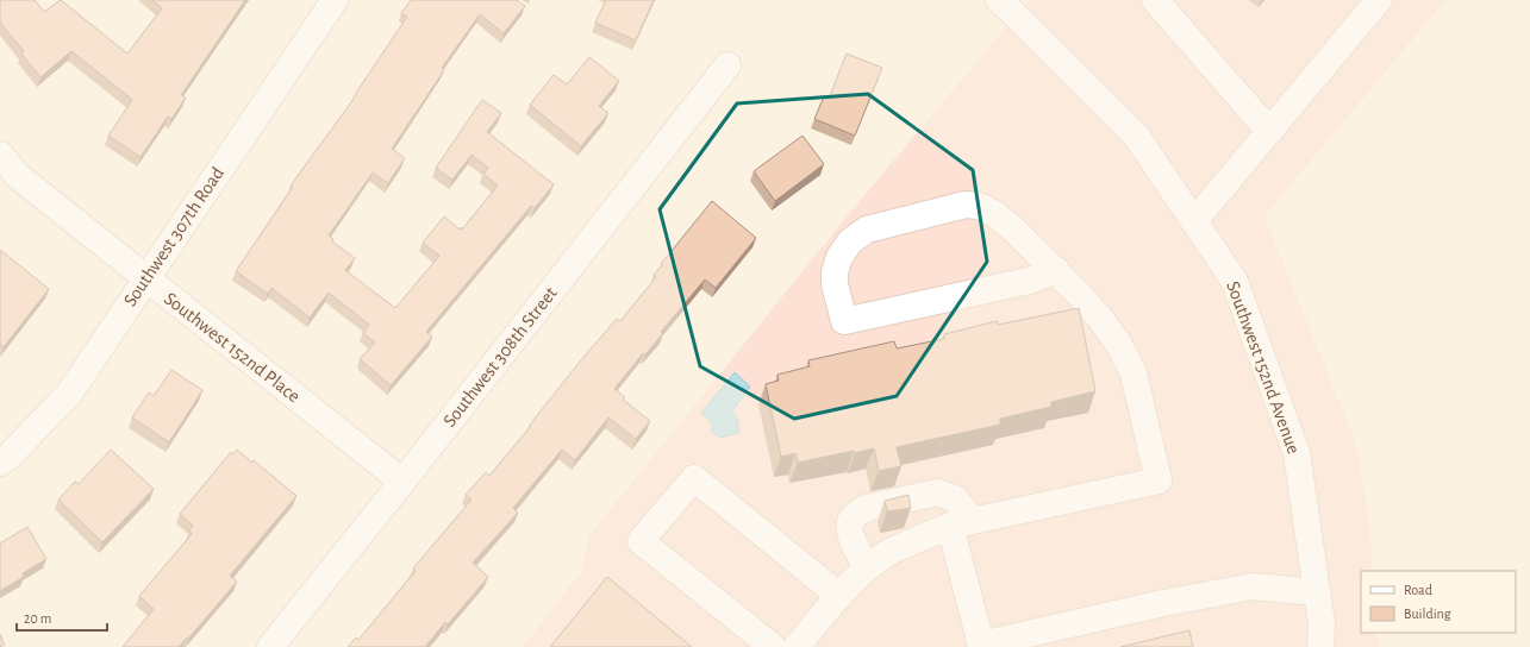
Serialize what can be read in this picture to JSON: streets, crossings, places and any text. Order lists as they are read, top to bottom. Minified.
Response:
{"streets":{"street":["Southwest 307th Road","Southwest 152nd Place","Southwest 308th Street","Southwest 152nd Avenue"]},"crossings":[["Southwest 307th Road","Southwest 152nd Place"],["Southwest 152nd Place","Southwest 308th Street"]],"legend":["Road","Building"],"scale_bar":"20 m"}
